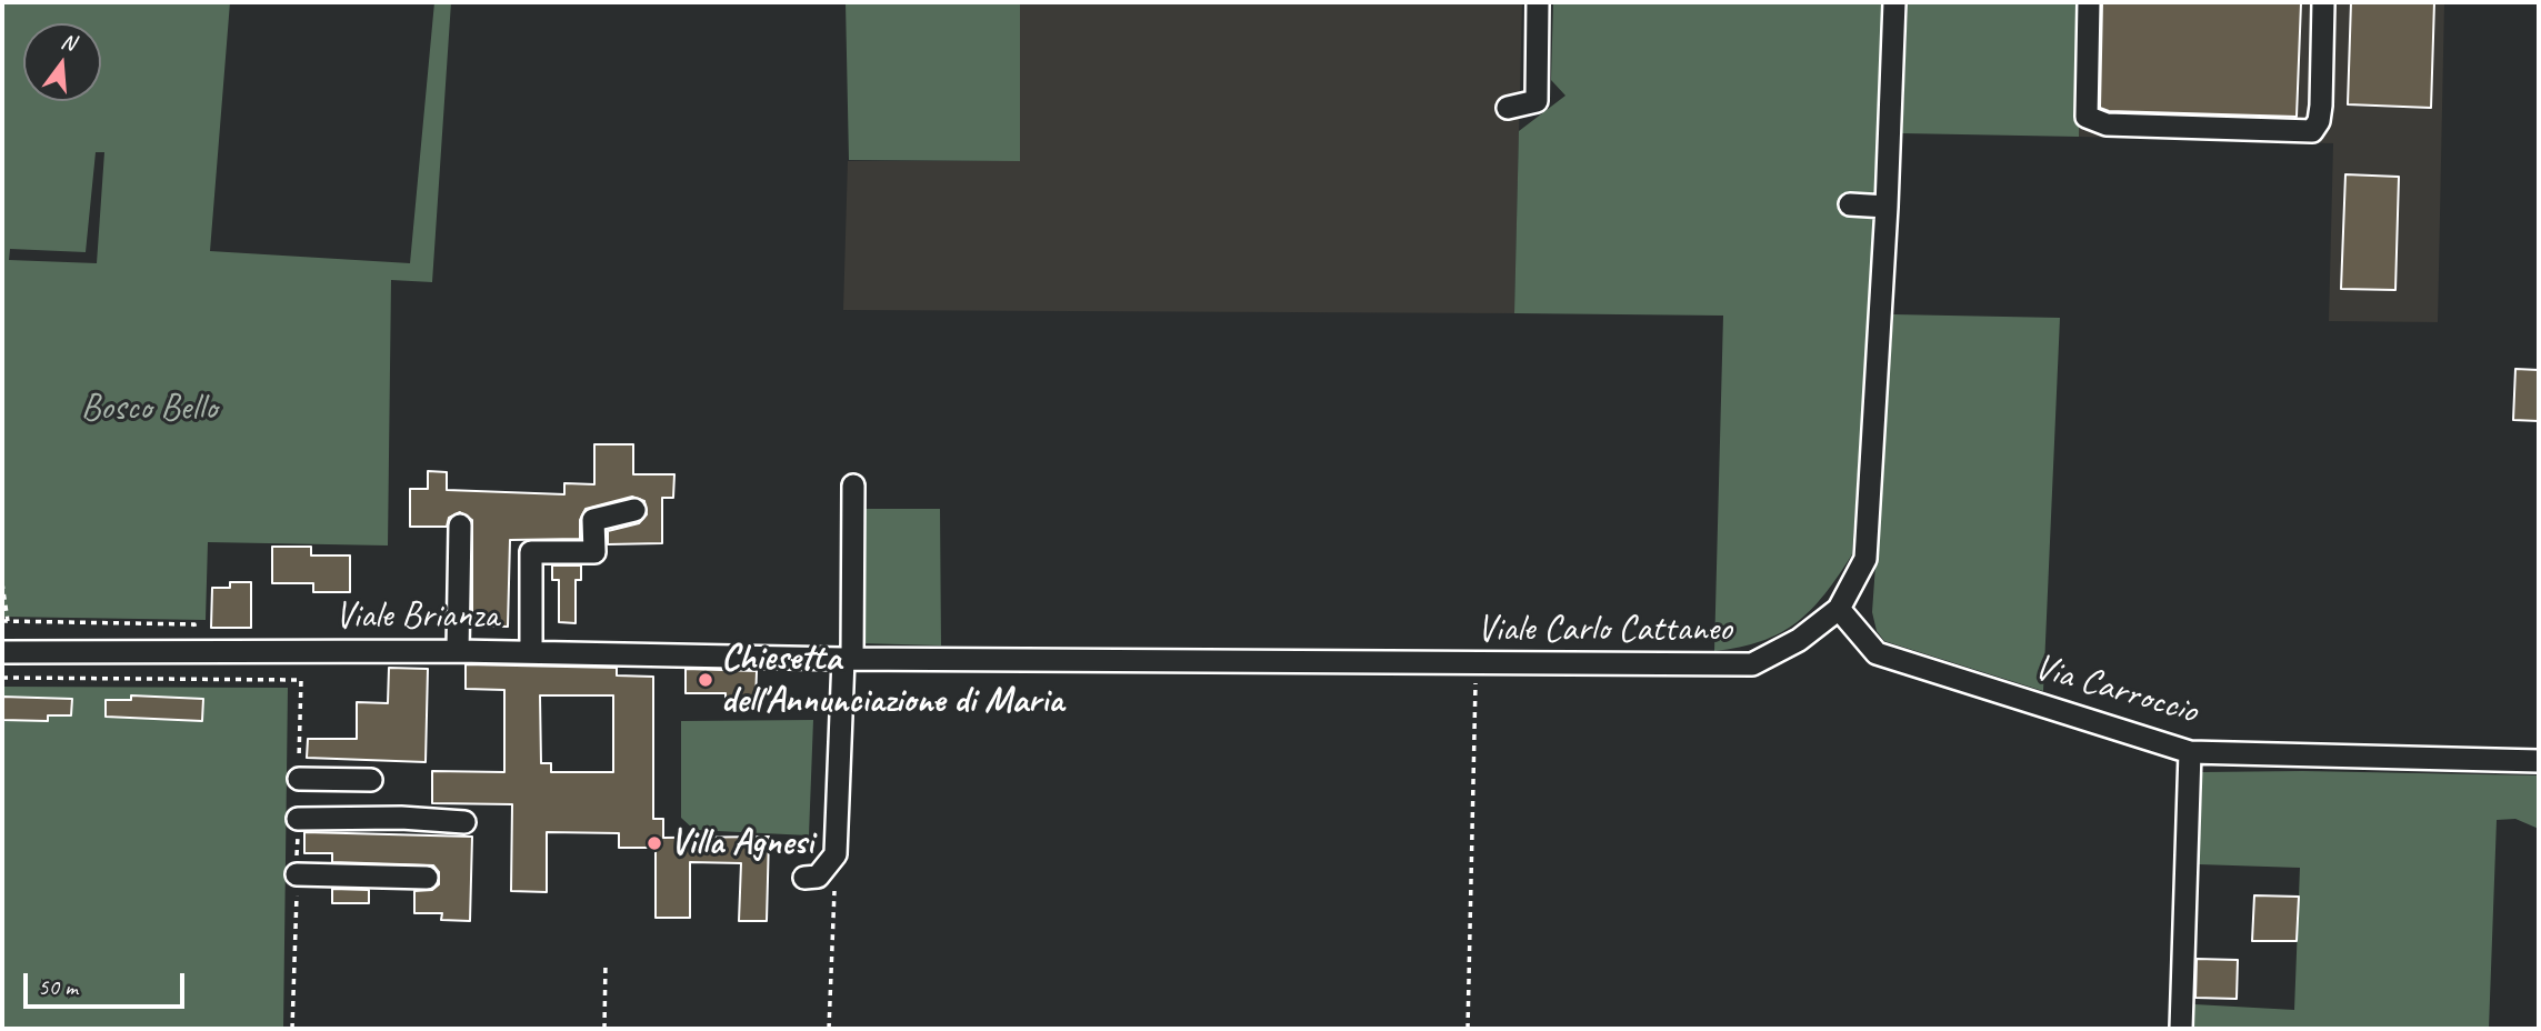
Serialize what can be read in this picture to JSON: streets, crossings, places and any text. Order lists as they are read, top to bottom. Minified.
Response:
{"streets":{"street":["Viale Brianza","Viale Carlo Cattaneo","Via Carroccio"]},"crossings":[["Viale Brianza","Viale Carlo Cattaneo"],["Viale Carlo Cattaneo","Via Carroccio"]],"parks":["Bosco Bello"],"places":["Chiesetta dell'Annunciazione di Maria","Villa Agnesi"],"scale_bar":"50 m","north":"top"}
